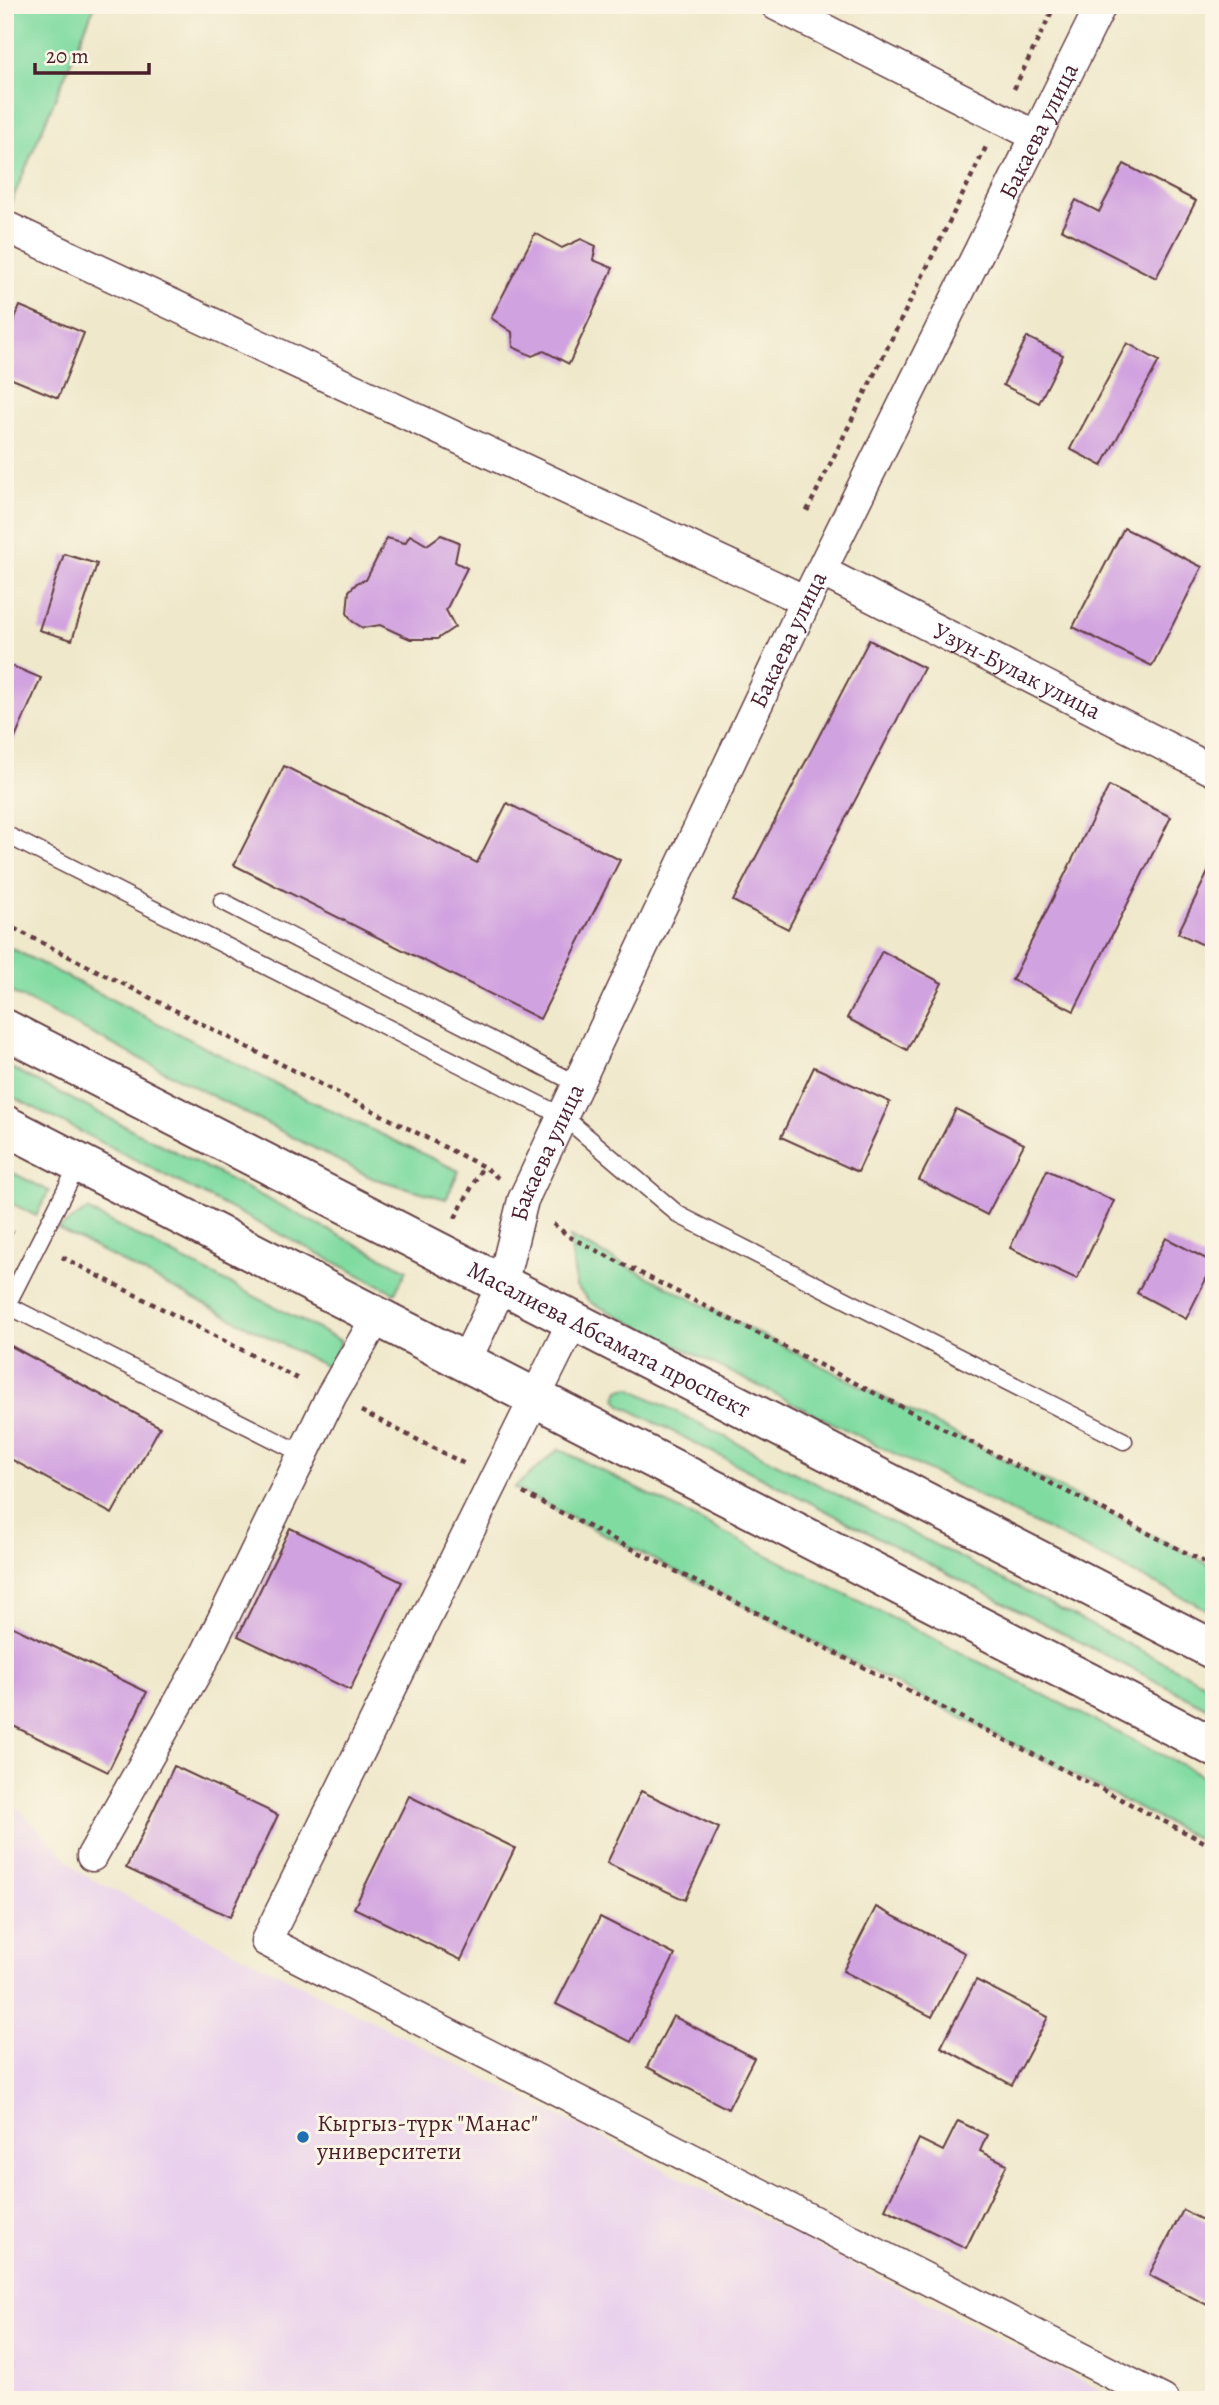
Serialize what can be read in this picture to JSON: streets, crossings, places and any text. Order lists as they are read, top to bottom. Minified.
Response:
{"streets":{"main road":["Масалиева Абсамата проспект"],"street":["Бакаева улица","Узун-Булак улица"]},"crossings":[["Бакаева улица","Узун-Булак улица"],["Бакаева улица","Масалиева Абсамата проспект"]],"places":["Кыргыз-түрк \"Манас\" университети"],"scale_bar":"20 m"}
